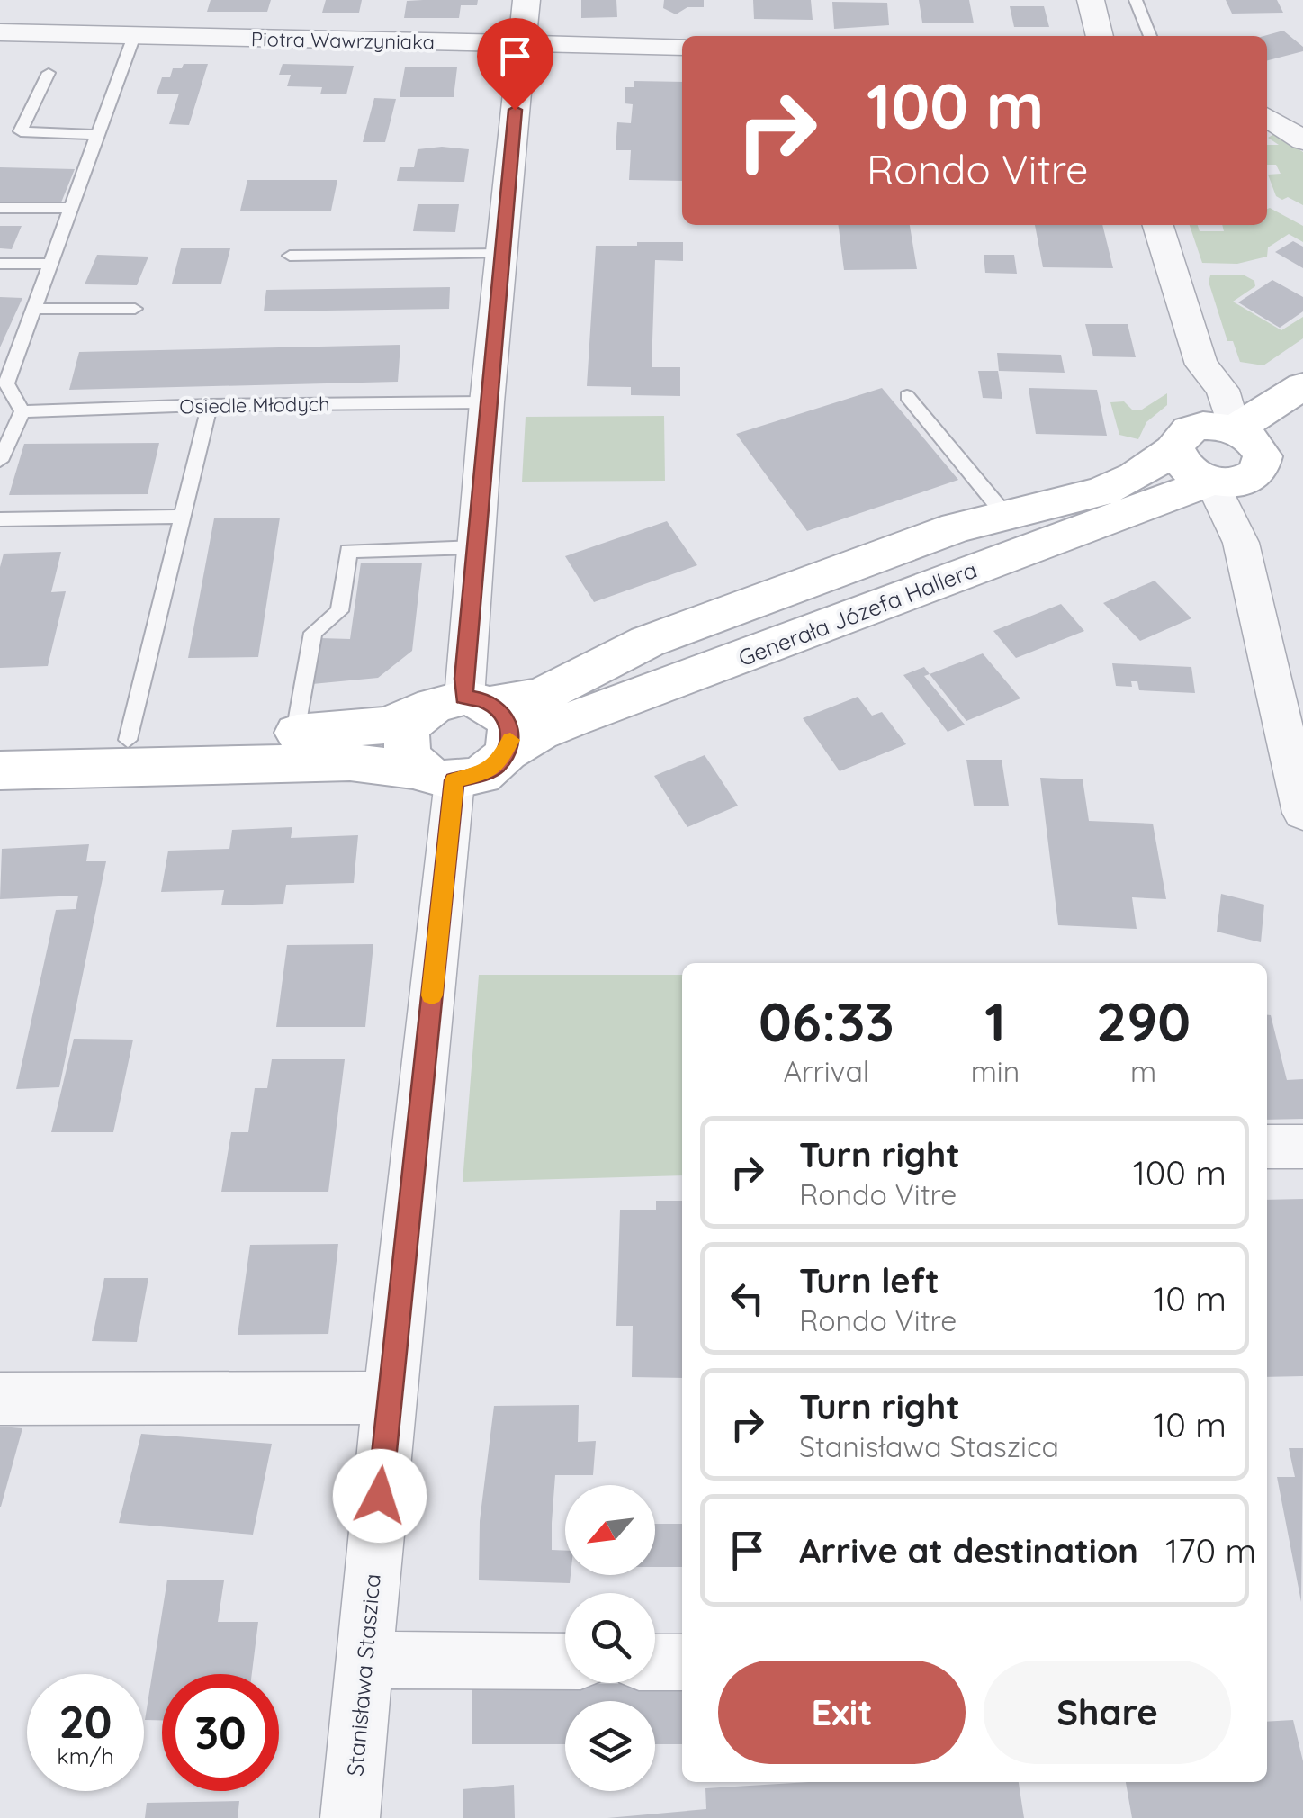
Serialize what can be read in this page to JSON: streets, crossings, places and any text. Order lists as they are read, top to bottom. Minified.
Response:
{"streets":{"street":["Piotra Wawrzyniaka","Generała Józefa Hallera","Stanisława Staszica"],"lane":["Osiedle Młodych"]},"crossings":[["Generała Józefa Hallera","Stanisława Staszica"]],"north":"bottom left","page":{"turn":["100 m","Rondo Vitre"],"eta":["06:33","Arrival","1","min","290","m"],"list":[{"name":"Turn right","note":"Rondo Vitre","value":"100 m"},{"name":"Turn left","note":"Rondo Vitre","value":"10 m"},{"name":"Turn right","note":"Stanisława Staszica","value":"10 m"},{"name":"Arrive at destination","value":"170 m"}],"buttons":["Exit","Share"],"speed":"20 km/h","limit":"30"}}
